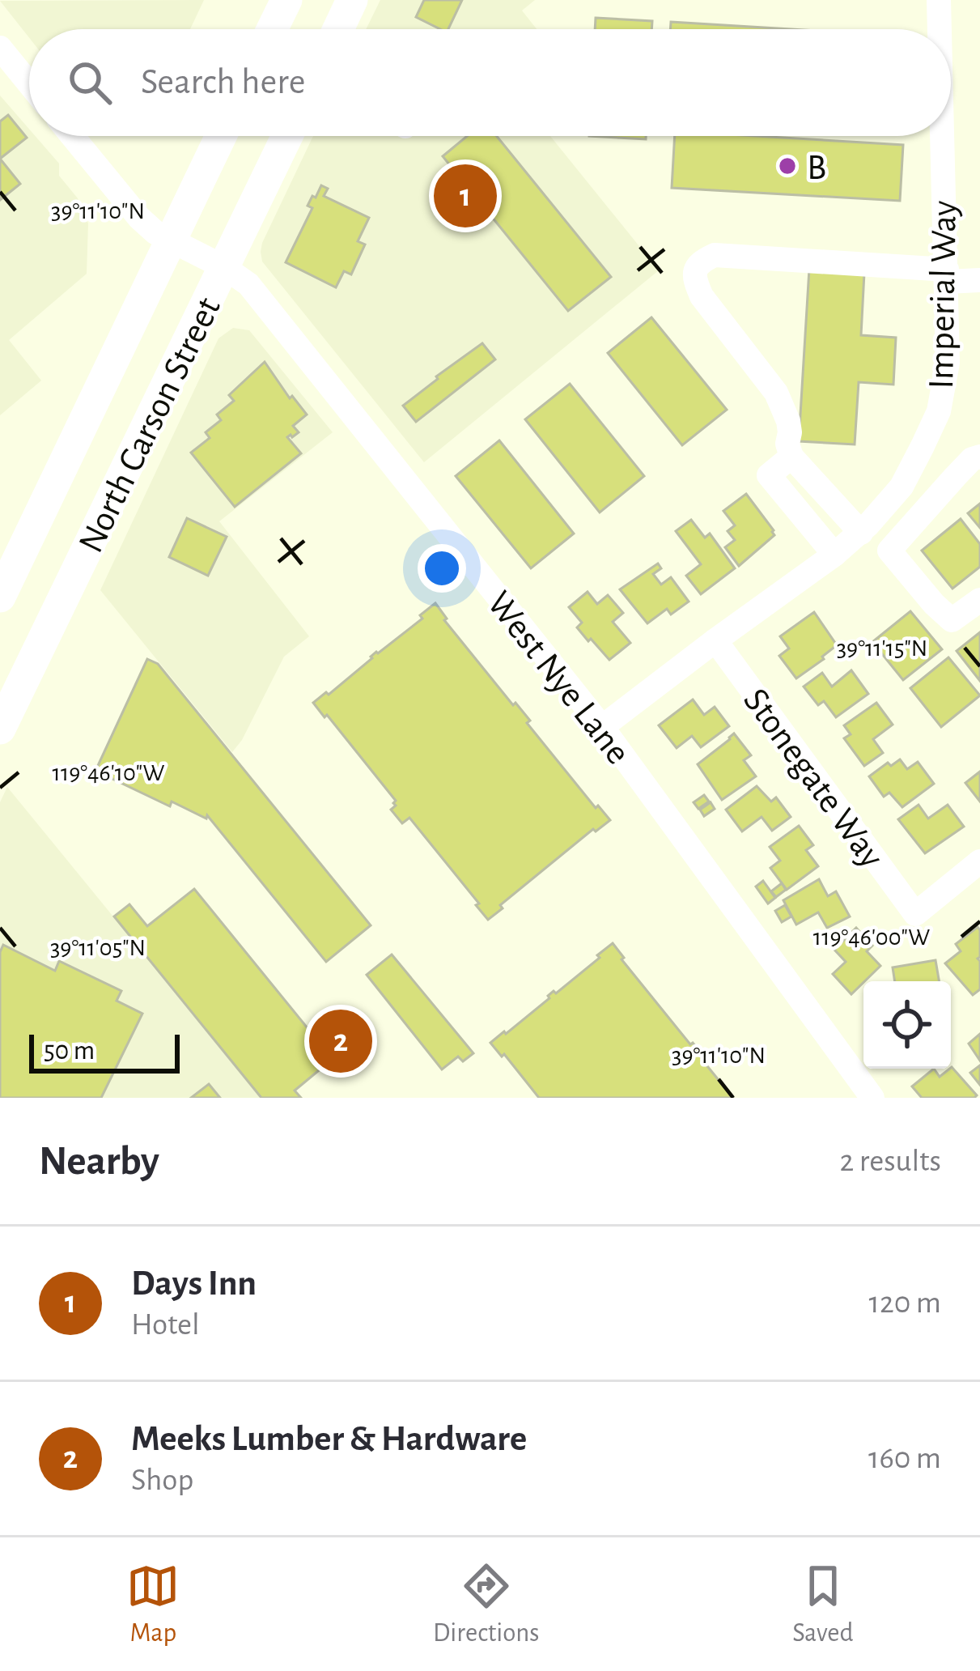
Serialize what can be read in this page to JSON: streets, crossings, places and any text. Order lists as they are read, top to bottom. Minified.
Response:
{"streets":{"main road":["North Carson Street"],"street":["Imperial Way","West Nye Lane","Stonegate Way"]},"crossings":[["Imperial Way","West Nye Lane"],["Imperial Way","Stonegate Way"],["North Carson Street","West Nye Lane"]],"places":["B"],"scale_bar":"50 m","page":{"search":"Search here","pins":["1","2"],"scale":"50 m","heading":["Nearby","2 results"],"list":[{"mark":"1","name":"Days Inn","note":"Hotel","value":"120 m"},{"mark":"2","name":"Meeks Lumber & Hardware","note":"Shop","value":"160 m"}],"nav":["Map","Directions","Saved"]},"coordinates":["39°11'10\"N","39°11'15\"N","119°46'10\"W","119°46'00\"W","39°11'05\"N"]}
